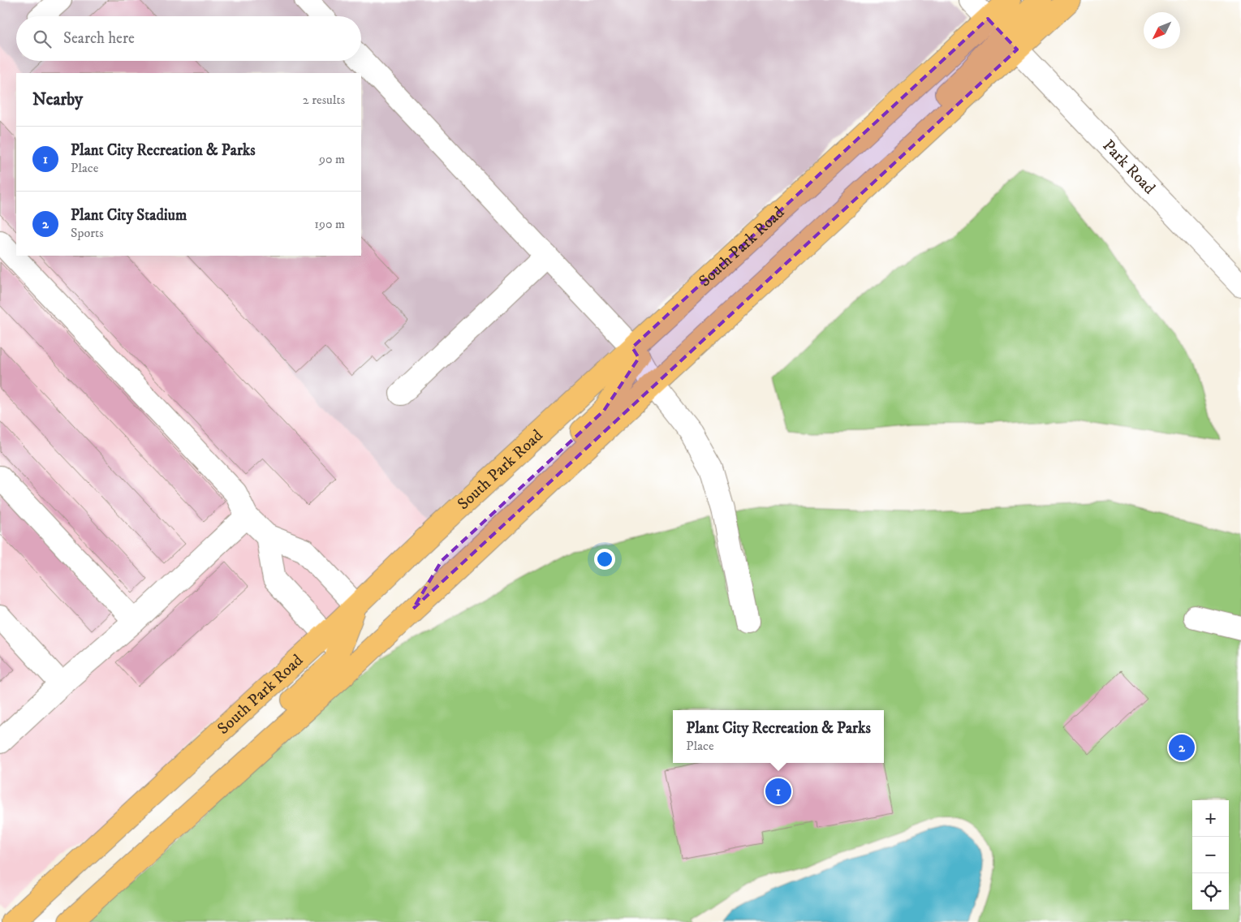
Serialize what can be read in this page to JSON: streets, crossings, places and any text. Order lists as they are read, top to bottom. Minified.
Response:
{"streets":{"main road":["South Park Road"],"street":["Park Road"]},"crossings":[["Park Road","South Park Road"]],"north":"bottom left","page":{"search":"Search here","heading":["Nearby","2 results"],"list":[{"mark":"1","name":"Plant City Recreation & Parks","note":"Place","value":"90 m"},{"mark":"2","name":"Plant City Stadium","note":"Sports","value":"190 m"}],"popup":["Plant City Recreation & Parks","Place"],"pins":["2","1"],"map_buttons":["+","−"]}}
